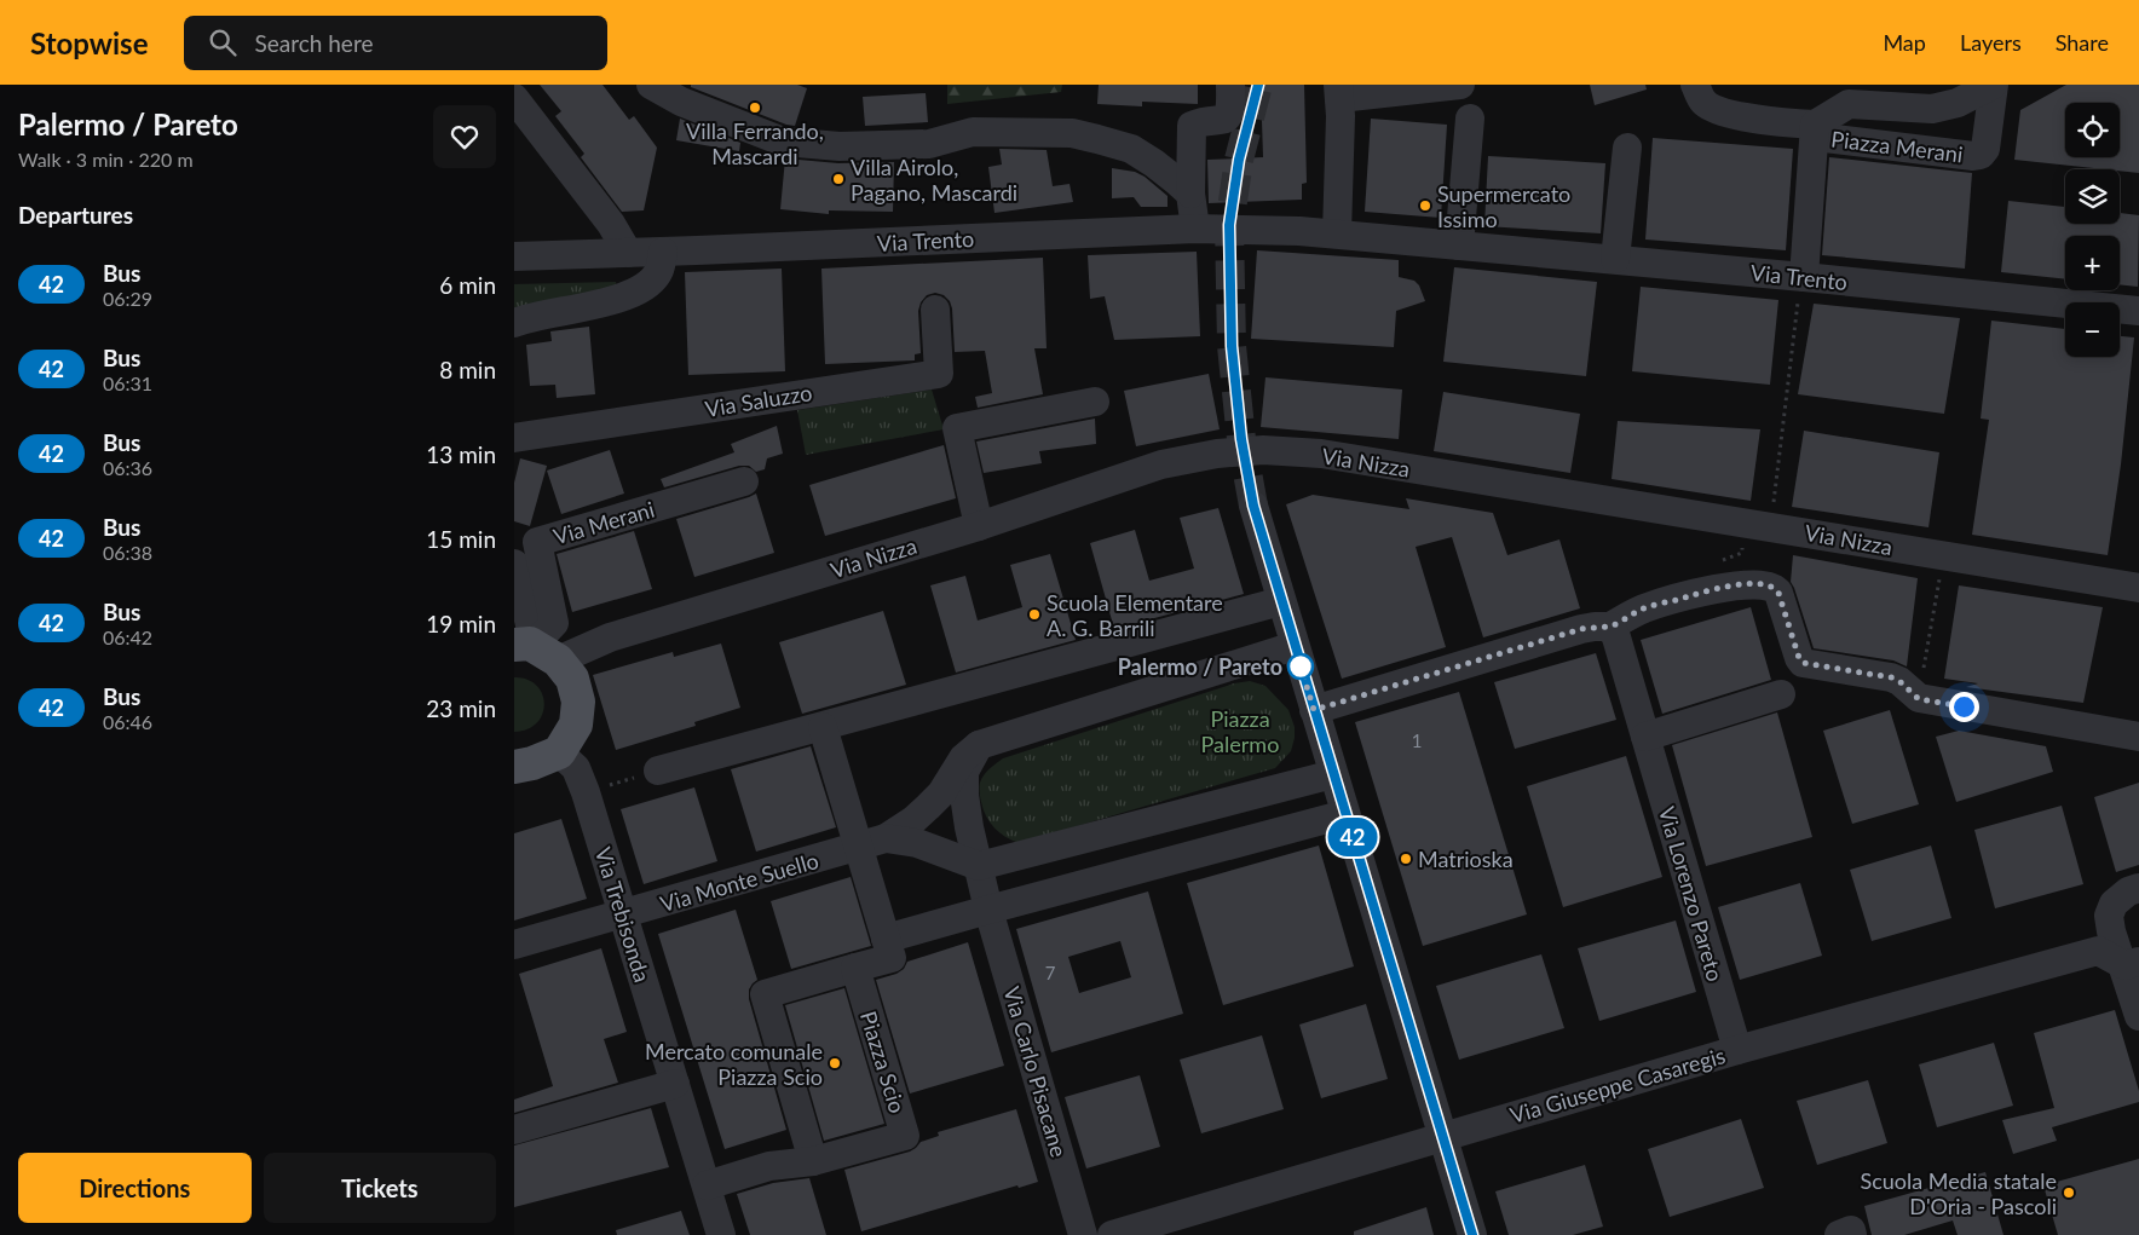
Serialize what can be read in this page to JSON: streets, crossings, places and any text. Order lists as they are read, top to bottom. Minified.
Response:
{"streets":{"street":["Piazza Merani","Via Trento","Via Saluzzo","Via Nizza","Via Merani","Via Monte Suello","Via Lorenzo Pareto","Via Trebisonda","Piazza Scio","Via Carlo Pisacane","Via Giuseppe Casaregis"]},"crossings":[["Piazza Merani","Via Trento"],["Via Nizza","Via Merani"],["Via Monte Suello","Via Trebisonda"],["Via Lorenzo Pareto","Via Giuseppe Casaregis"],["Via Trebisonda","Piazza Scio"]],"parks":["Piazza Palermo"],"places":["Villa Ferrando, Mascardi","Villa Airolo, Pagano, Mascardi","Supermercato Issimo","Scuola Elementare A. G. Barrili","Palermo / Pareto","Matrioska","Mercato comunale Piazza Scio","Scuola Media statale D'Oria - Pascoli"],"lines":["bus line 42"],"house_numbers":["1","7"],"page":{"header":"Stopwise","search":"Search here","nav":["Map","Layers","Share"],"heading":[["Palermo / Pareto","Walk · 3 min · 220 m"],"Departures"],"on_map":"42","map_buttons":["+","−"],"list":[{"mark":"42","name":"Bus","note":"06:29","value":"6 min"},{"mark":"42","name":"Bus","note":"06:31","value":"8 min"},{"mark":"42","name":"Bus","note":"06:36","value":"13 min"},{"mark":"42","name":"Bus","note":"06:38","value":"15 min"},{"mark":"42","name":"Bus","note":"06:42","value":"19 min"},{"mark":"42","name":"Bus","note":"06:46","value":"23 min"}],"buttons":["Directions","Tickets"]}}
